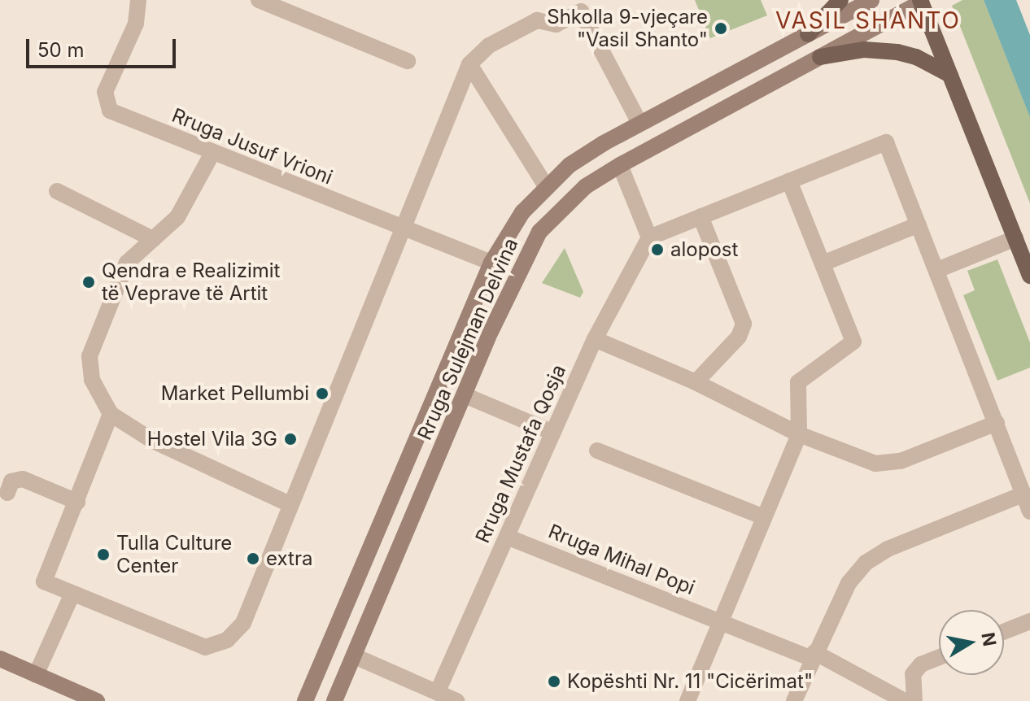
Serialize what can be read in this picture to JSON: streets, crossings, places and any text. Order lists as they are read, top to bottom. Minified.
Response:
{"streets":{"main road":["Rruga Sulejman Delvina"],"street":["Rruga Jusuf Vrioni","Rruga Mustafa Qosja","Rruga Mihal Popi"]},"crossings":[["Rruga Jusuf Vrioni","Rruga Sulejman Delvina"],["Rruga Mustafa Qosja","Rruga Mihal Popi"]],"districts":["VASIL SHANTO"],"places":["Shkolla 9-vjeçare \"Vasil Shanto\"","alopost","Qendra e Realizimit të Veprave të Artit","Market Pellumbi","Hostel Vila 3G","Tulla Culture Center","extra","Kopështi Nr. 11 \"Cicërimat\""],"scale_bar":"50 m","north":"right"}
